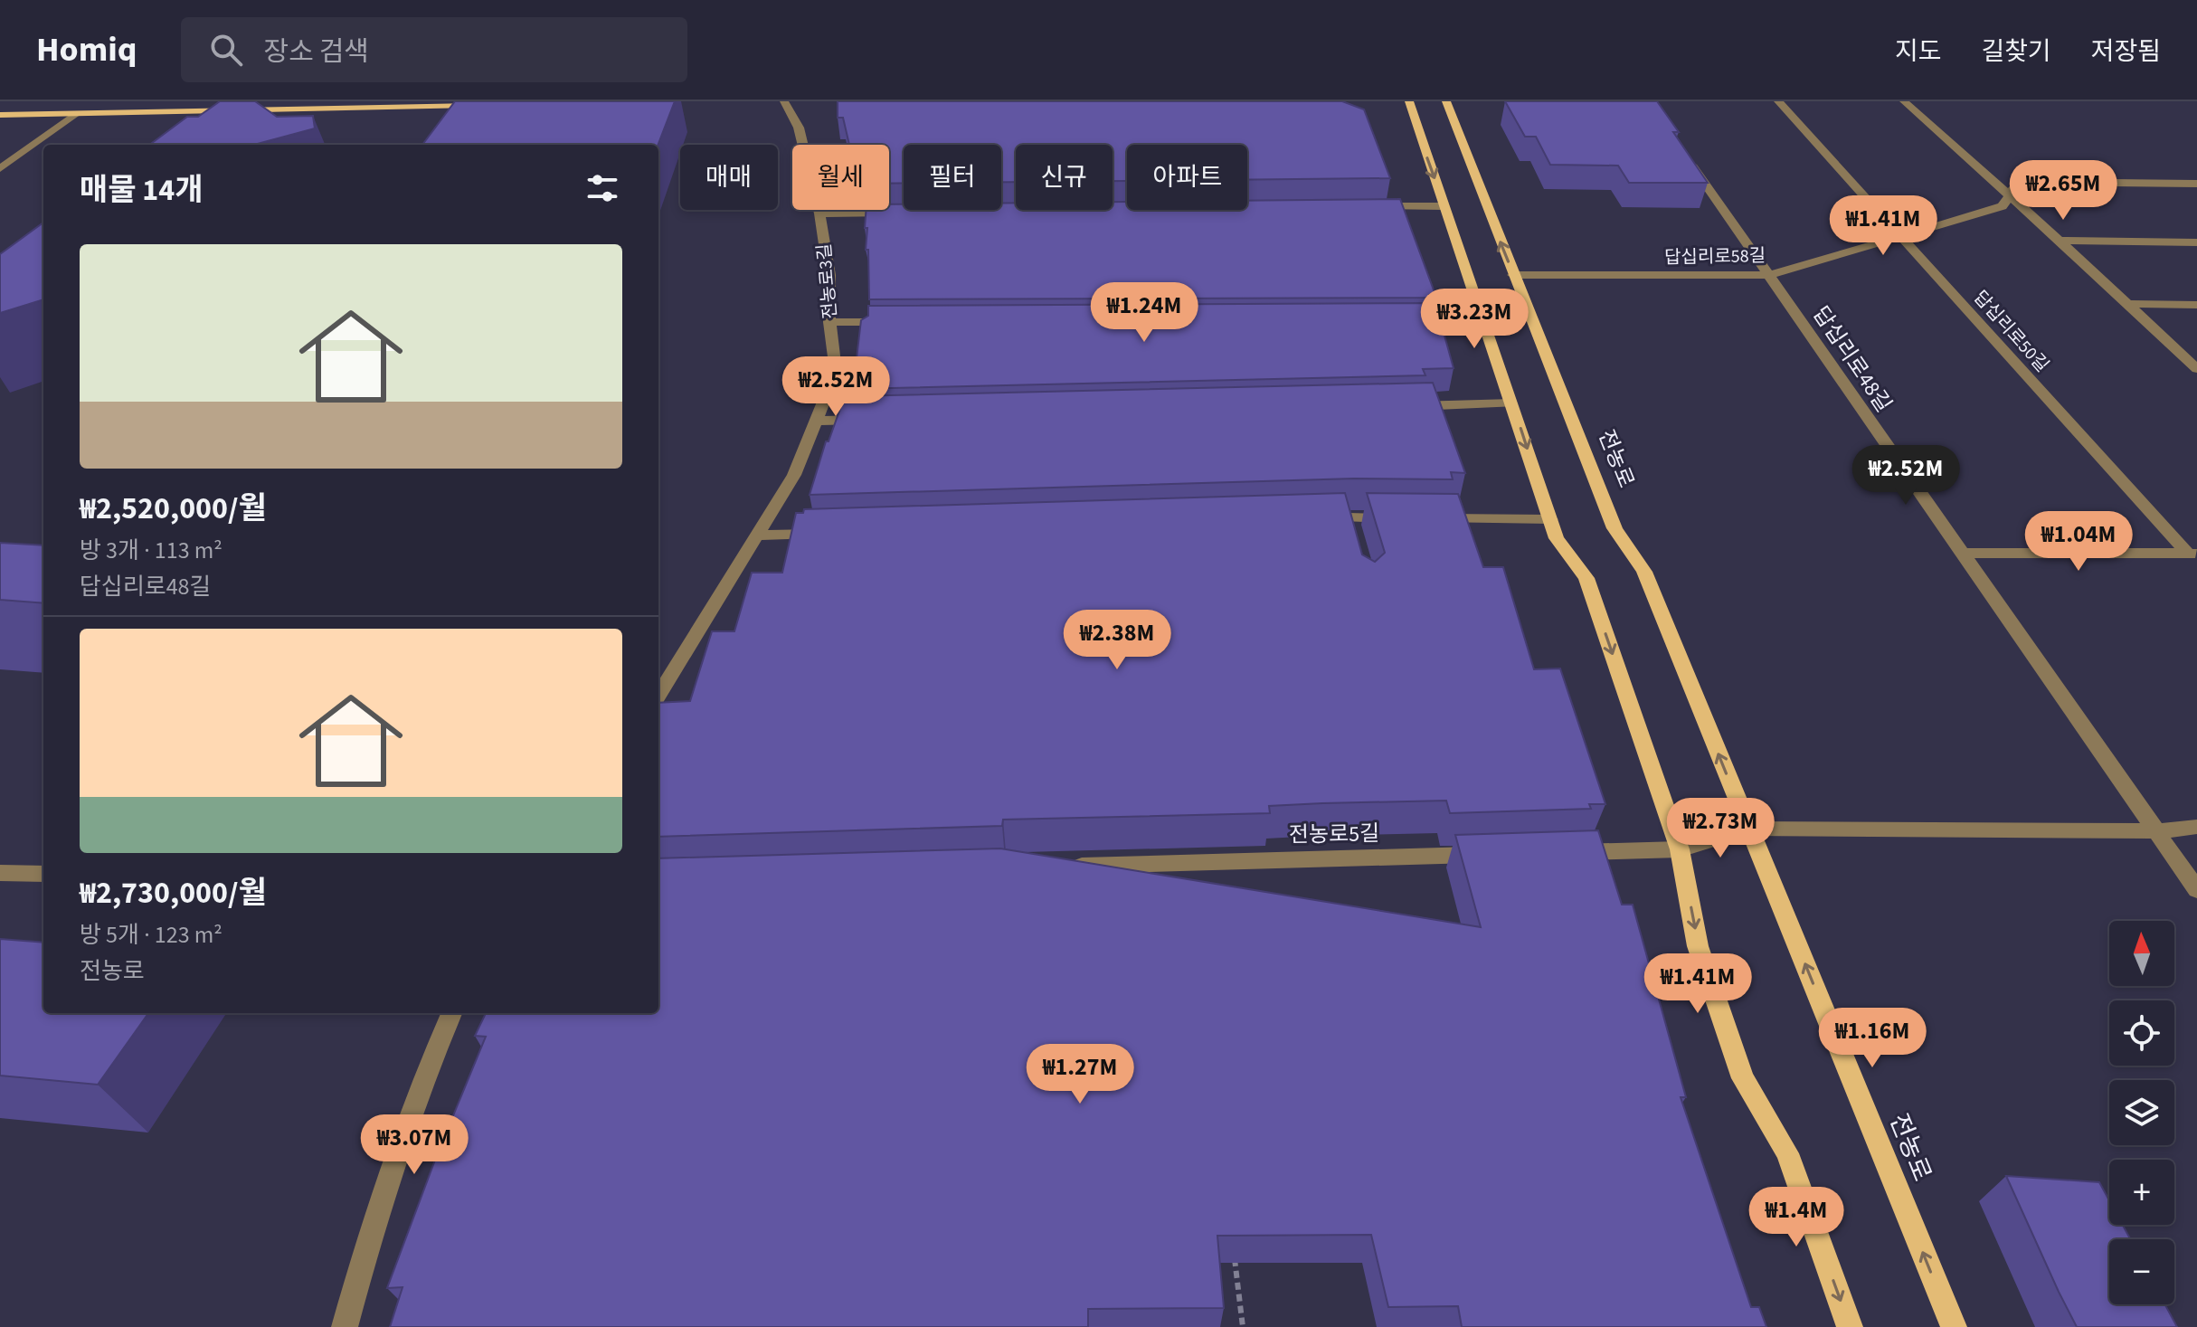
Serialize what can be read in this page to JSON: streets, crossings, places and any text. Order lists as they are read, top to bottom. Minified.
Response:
{"streets":{"main road":["전농로"],"street":["답십리로58길","전농로3길","답십리로50길","답십리로48길","전농로5길"]},"crossings":[["답십리로58길","답십리로50길"],["답십리로58길","답십리로48길"],["답십리로58길","전농로"]],"north":"top","page":{"header":"Homiq","search":"장소 검색","nav":["지도","길찾기","저장됨"],"chip":["매매","월세","필터","신규","아파트"],"heading":"매물 14개","price":["₩2.65M","₩1.41M","₩1.24M","₩3.23M","₩2.52M","₩2.52M","₩1.04M","₩2.38M","₩2.73M","₩1.41M","₩1.16M","₩1.27M","₩3.07M","₩1.4M"],"list":[{"name":"₩2,520,000/월","note":"방 3개 · 113 m² · 답십리로48길"},{"name":"₩2,730,000/월","note":"방 5개 · 123 m² · 전농로"}],"map_buttons":["+","−"]}}
